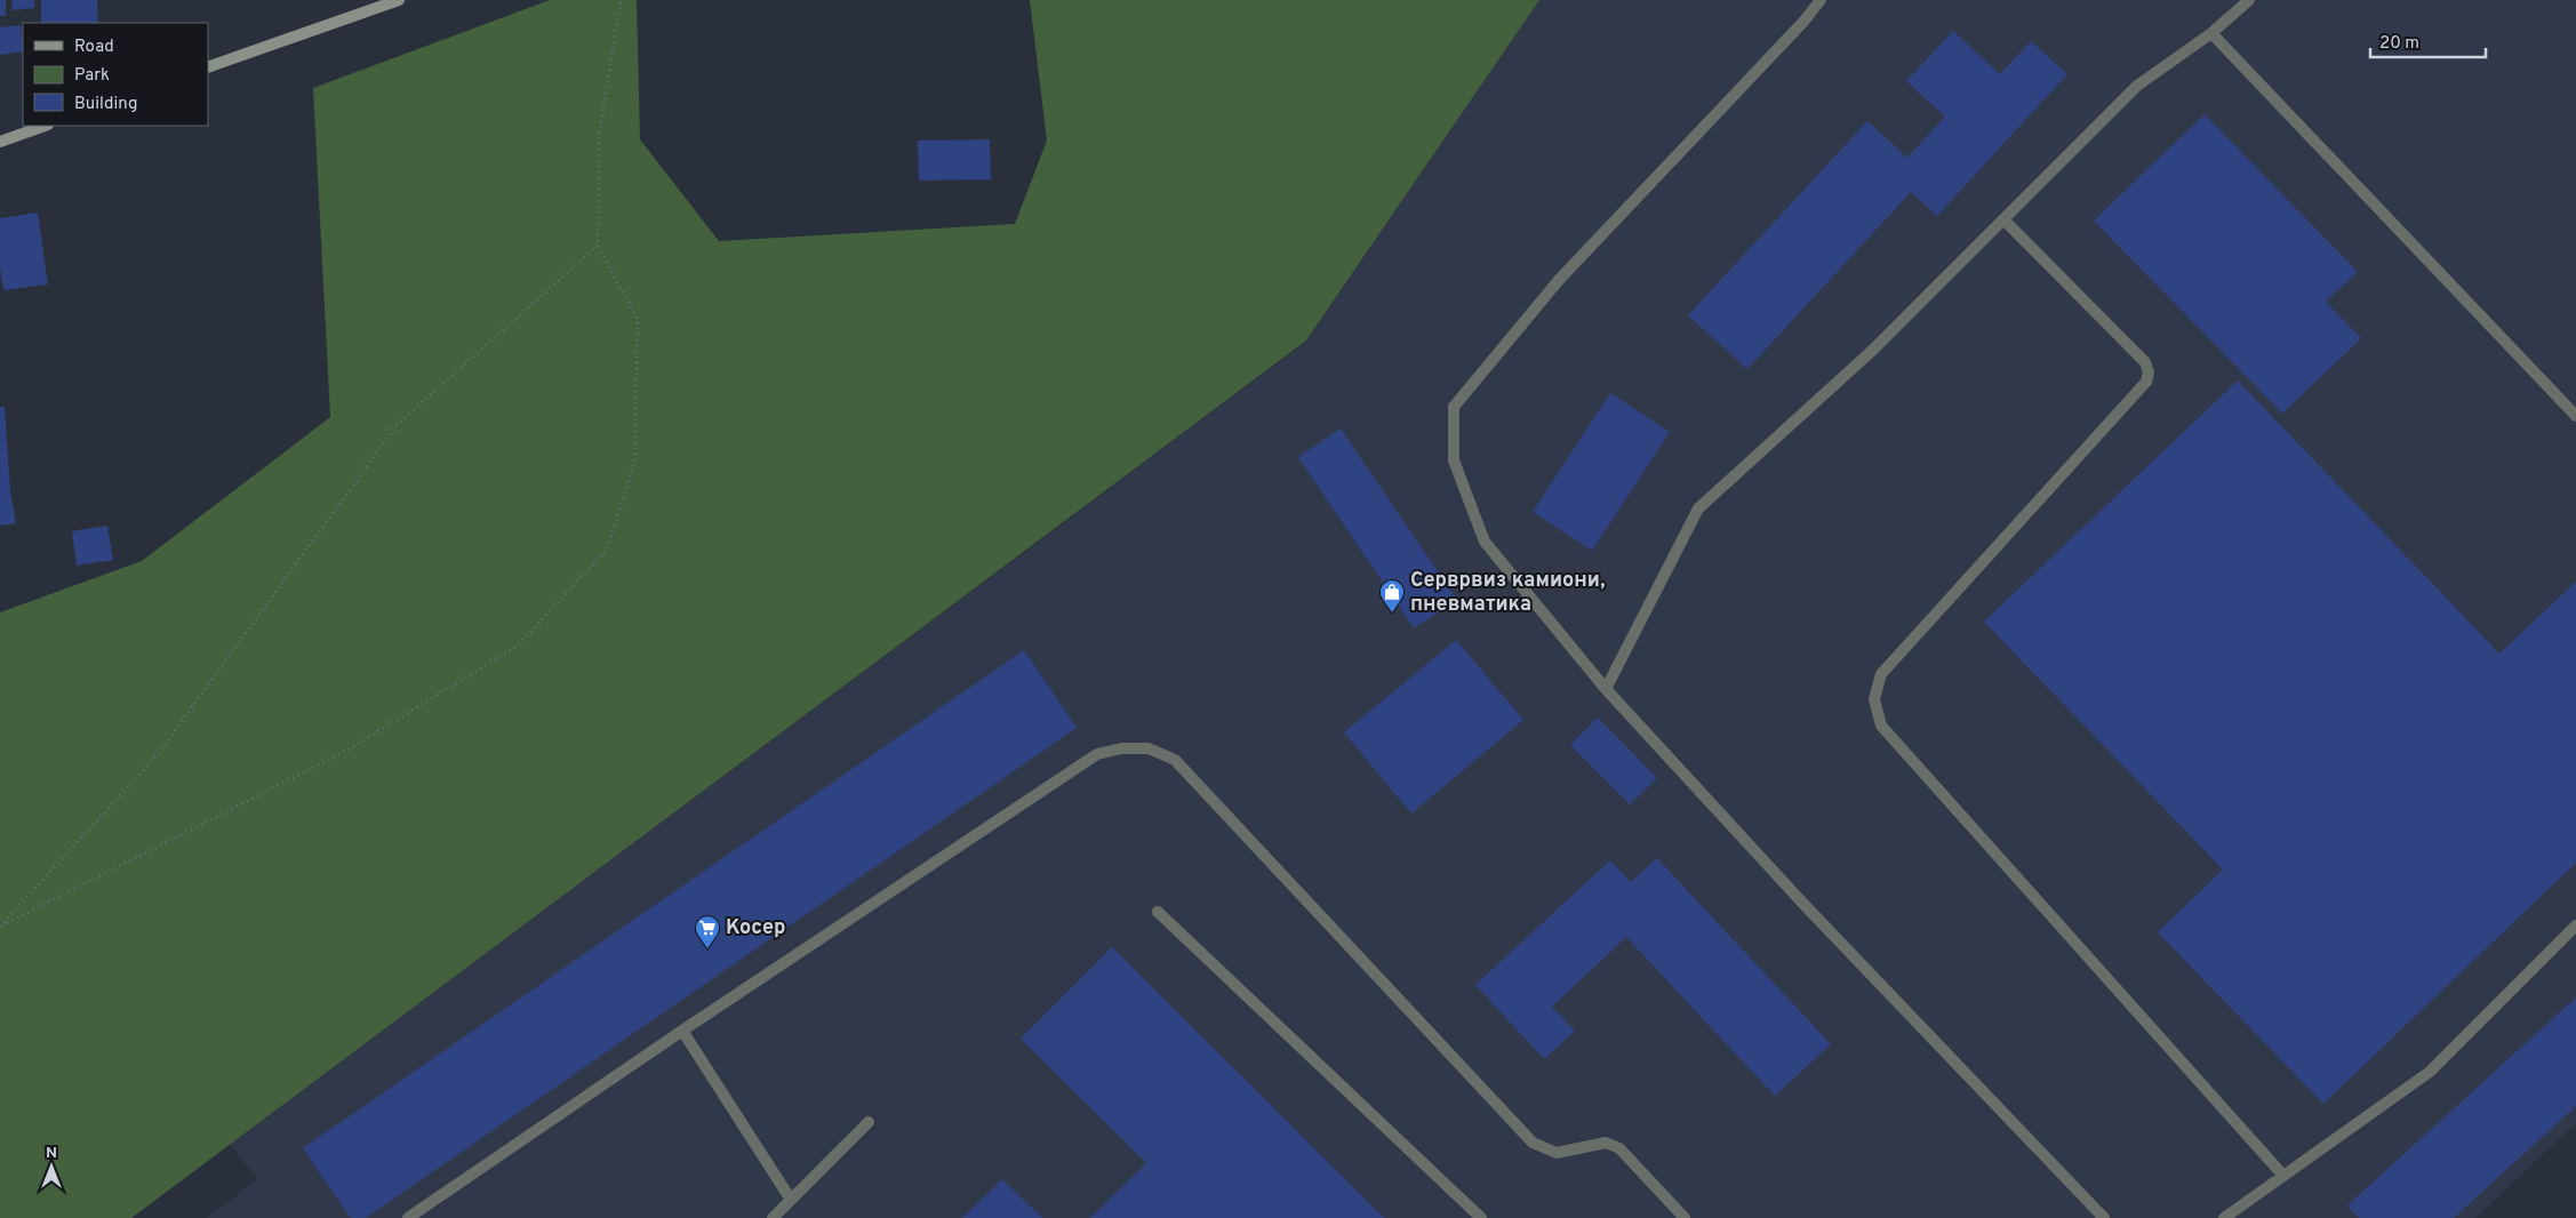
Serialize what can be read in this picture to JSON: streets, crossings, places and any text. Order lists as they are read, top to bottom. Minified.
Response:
{"places":{"shop":["Серврвиз камиони, пневматика"],"supermarket":["Косер"]},"legend":["Road","Park","Building"],"scale_bar":"20 m","north":"top"}
